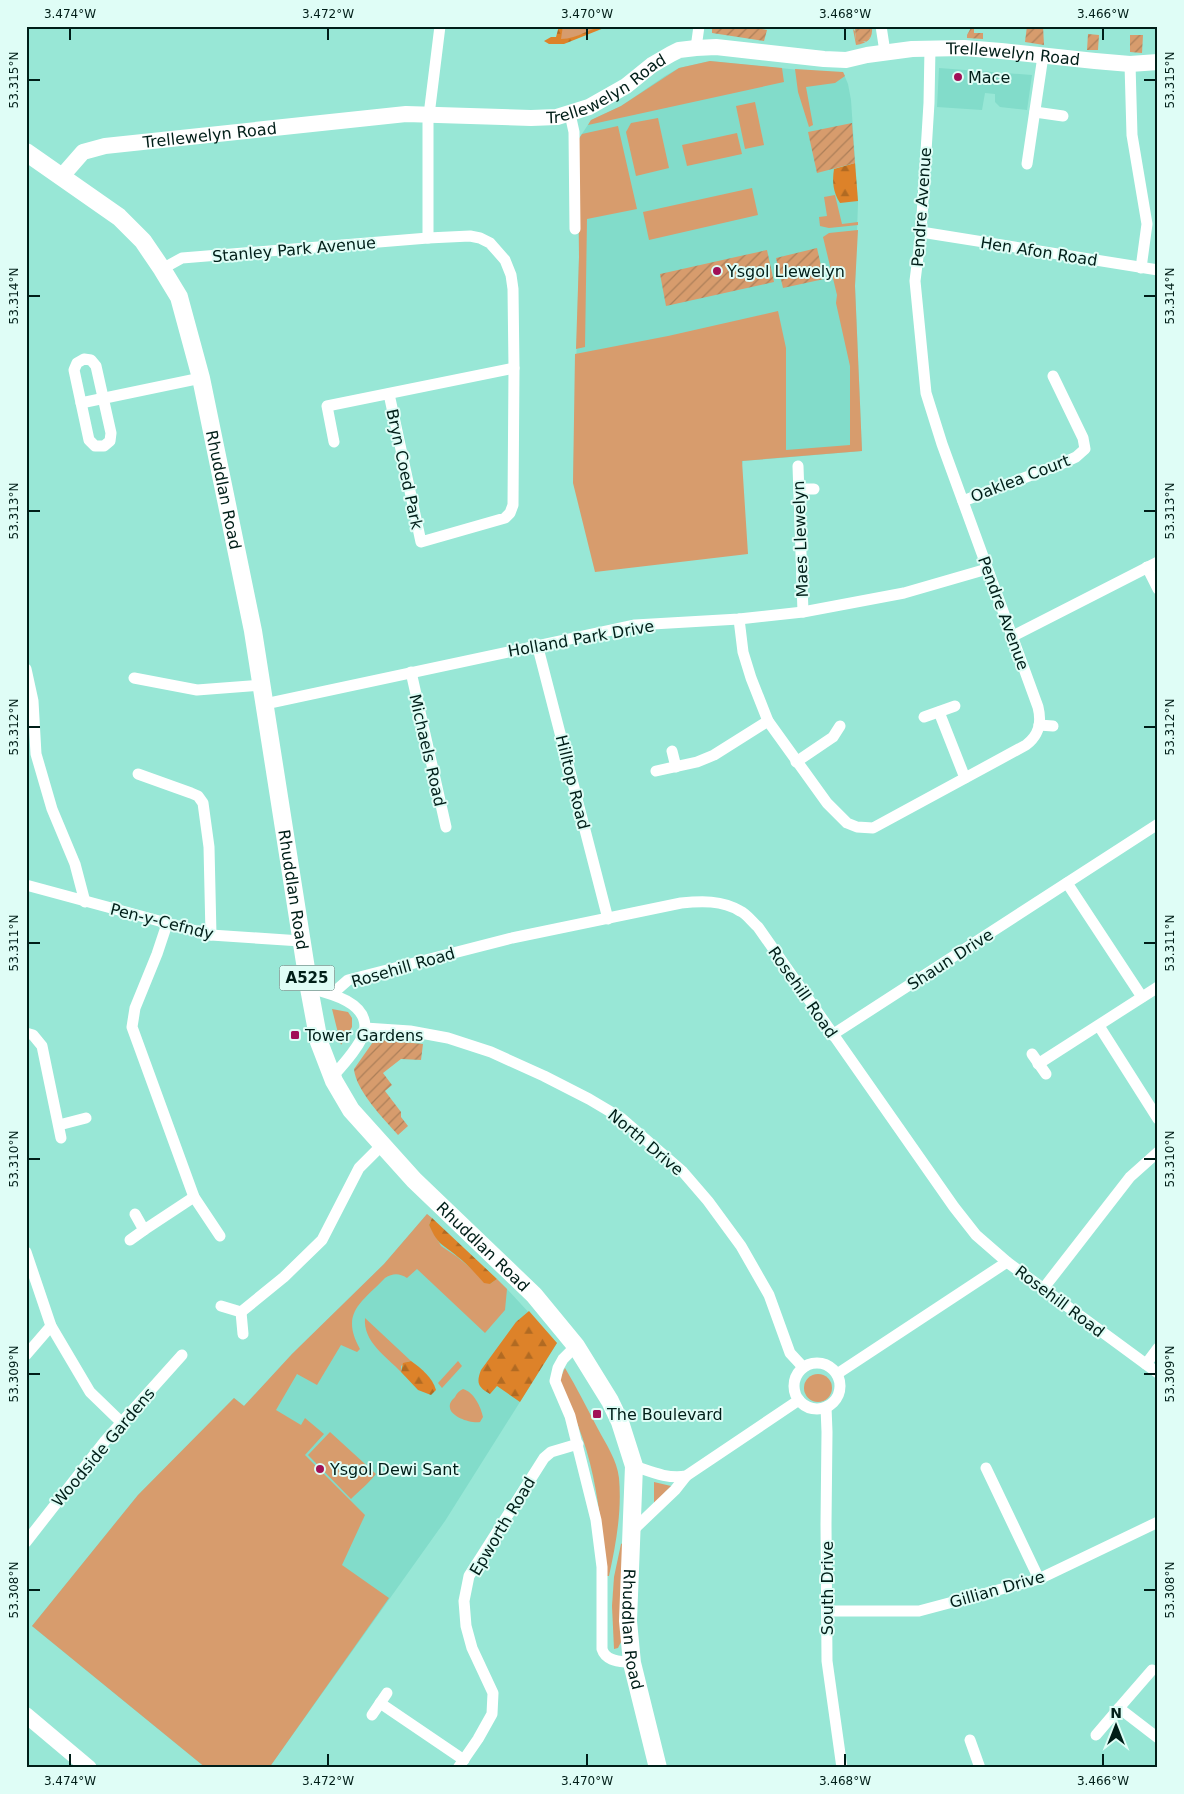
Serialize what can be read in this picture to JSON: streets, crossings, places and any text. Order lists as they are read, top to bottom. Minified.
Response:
{"streets":{"main road":["Rhuddlan Road","A525"],"street":["Trellewelyn Road","Pendre Avenue","Stanley Park Avenue","Hen Afon Road","Bryn Coed Park","Oaklea Court","Maes Llewelyn","Holland Park Drive","Michaels Road","Hilltop Road","Pen-y-Cefndy","Shaun Drive","Rosehill Road","North Drive","Woodside Gardens","Epworth Road","South Drive","Gillian Drive"]},"crossings":[["Trellewelyn Road","Pendre Avenue"],["Trellewelyn Road","Rhuddlan Road"],["Pendre Avenue","Hen Afon Road"],["Pendre Avenue","Oaklea Court"],["Pendre Avenue","Holland Park Drive"],["Stanley Park Avenue","Bryn Coed Park"],["Stanley Park Avenue","Rhuddlan Road"],["Rhuddlan Road","Holland Park Drive"],["Rhuddlan Road","Pen-y-Cefndy"],["Maes Llewelyn","Holland Park Drive"],["Holland Park Drive","Michaels Road"],["Holland Park Drive","Hilltop Road"],["Hilltop Road","Rosehill Road"],["Shaun Drive","Rosehill Road"],["North Drive","South Drive"],["South Drive","Gillian Drive"]],"places":{"other":["Mace","Ysgol Llewelyn","Ysgol Dewi Sant"],"transit":["Tower Gardens","The Boulevard"]},"north":"top","coordinates":["3.474°W","3.472°W","3.470°W","3.468°W","3.466°W","53.315°N","53.314°N","53.313°N","53.312°N","53.311°N","53.310°N","53.309°N","53.308°N"]}
